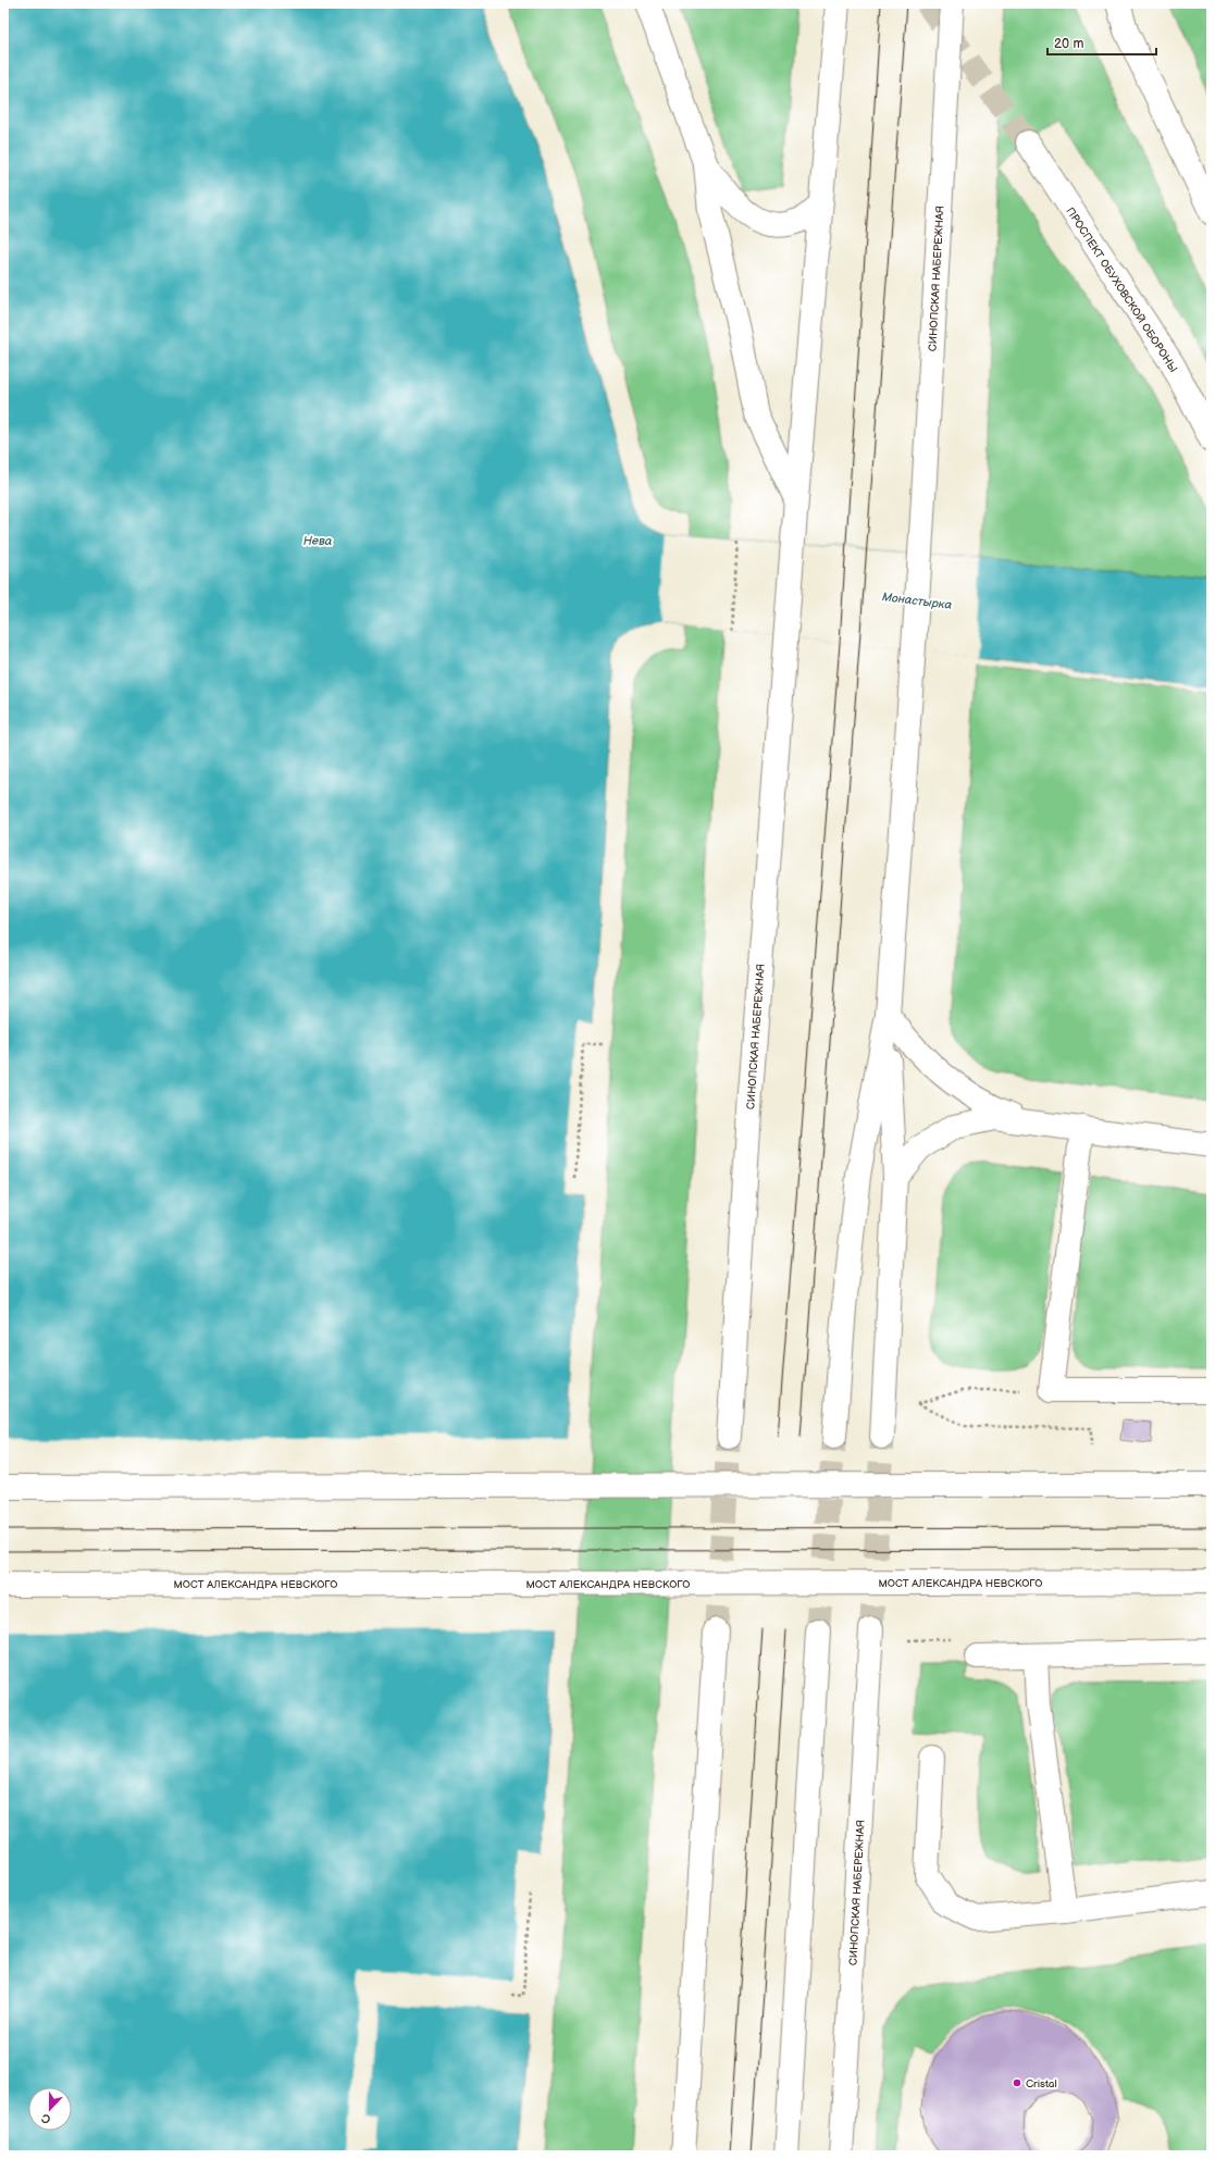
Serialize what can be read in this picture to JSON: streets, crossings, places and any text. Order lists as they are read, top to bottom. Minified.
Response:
{"streets":{"main road":["СИНОПСКАЯ НАБЕРЕЖНАЯ","ПРОСПЕКТ ОБУХОВСКОЙ ОБОРОНЫ","МОСТ АЛЕКСАНДРА НЕВСКОГО"]},"water":["Нева","Монастырка"],"places":["Cristal"],"scale_bar":"20 m","north":"bottom"}
